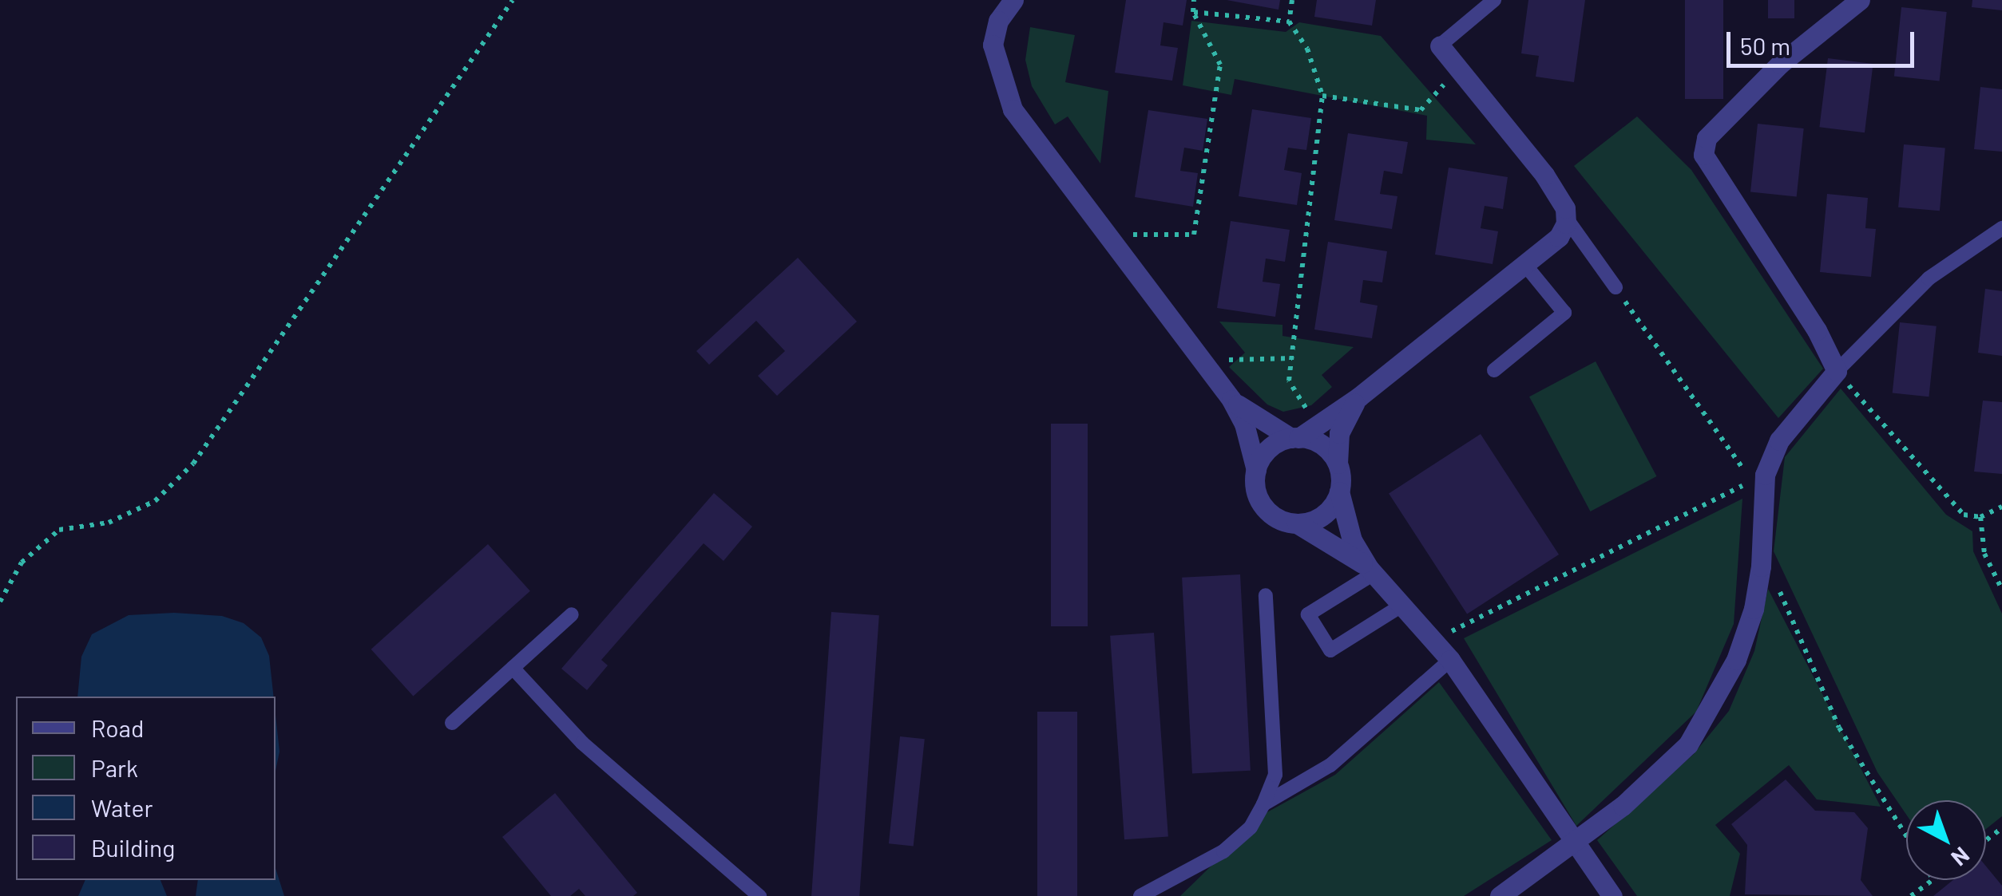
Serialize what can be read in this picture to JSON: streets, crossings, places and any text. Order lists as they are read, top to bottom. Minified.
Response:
{"legend":["Road","Park","Water","Building"],"scale_bar":"50 m","north":"bottom right"}
